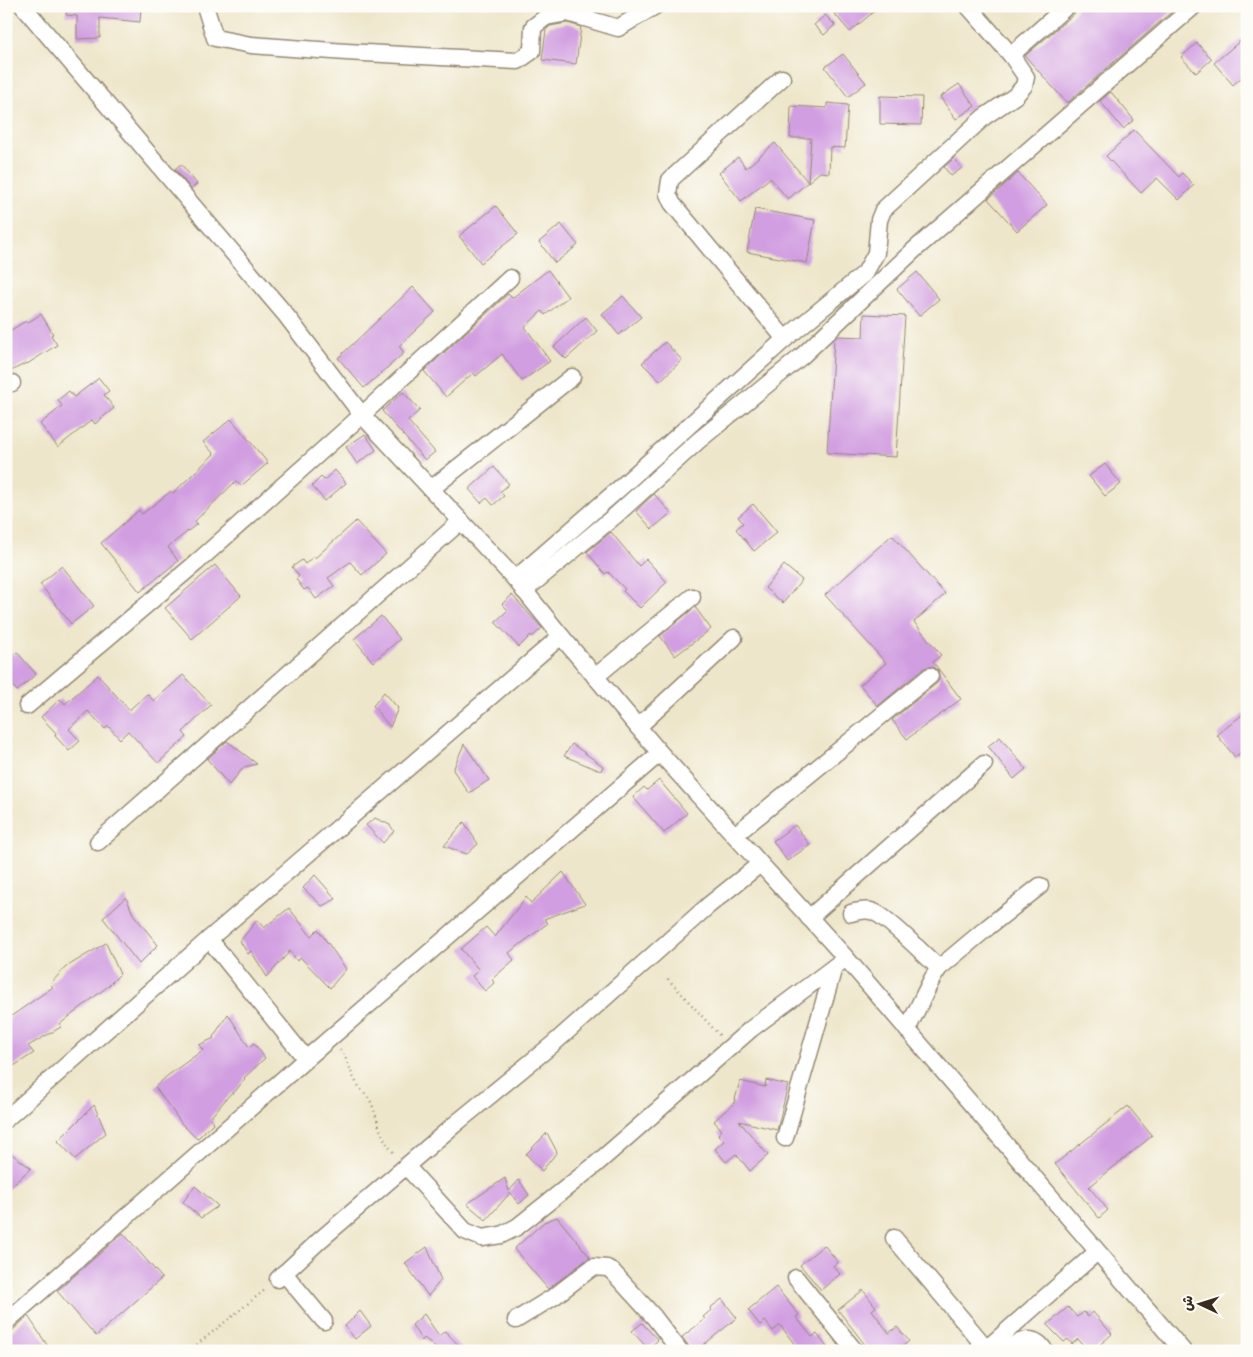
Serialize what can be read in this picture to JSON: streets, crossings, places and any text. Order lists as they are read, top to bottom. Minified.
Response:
{"north":"left"}
